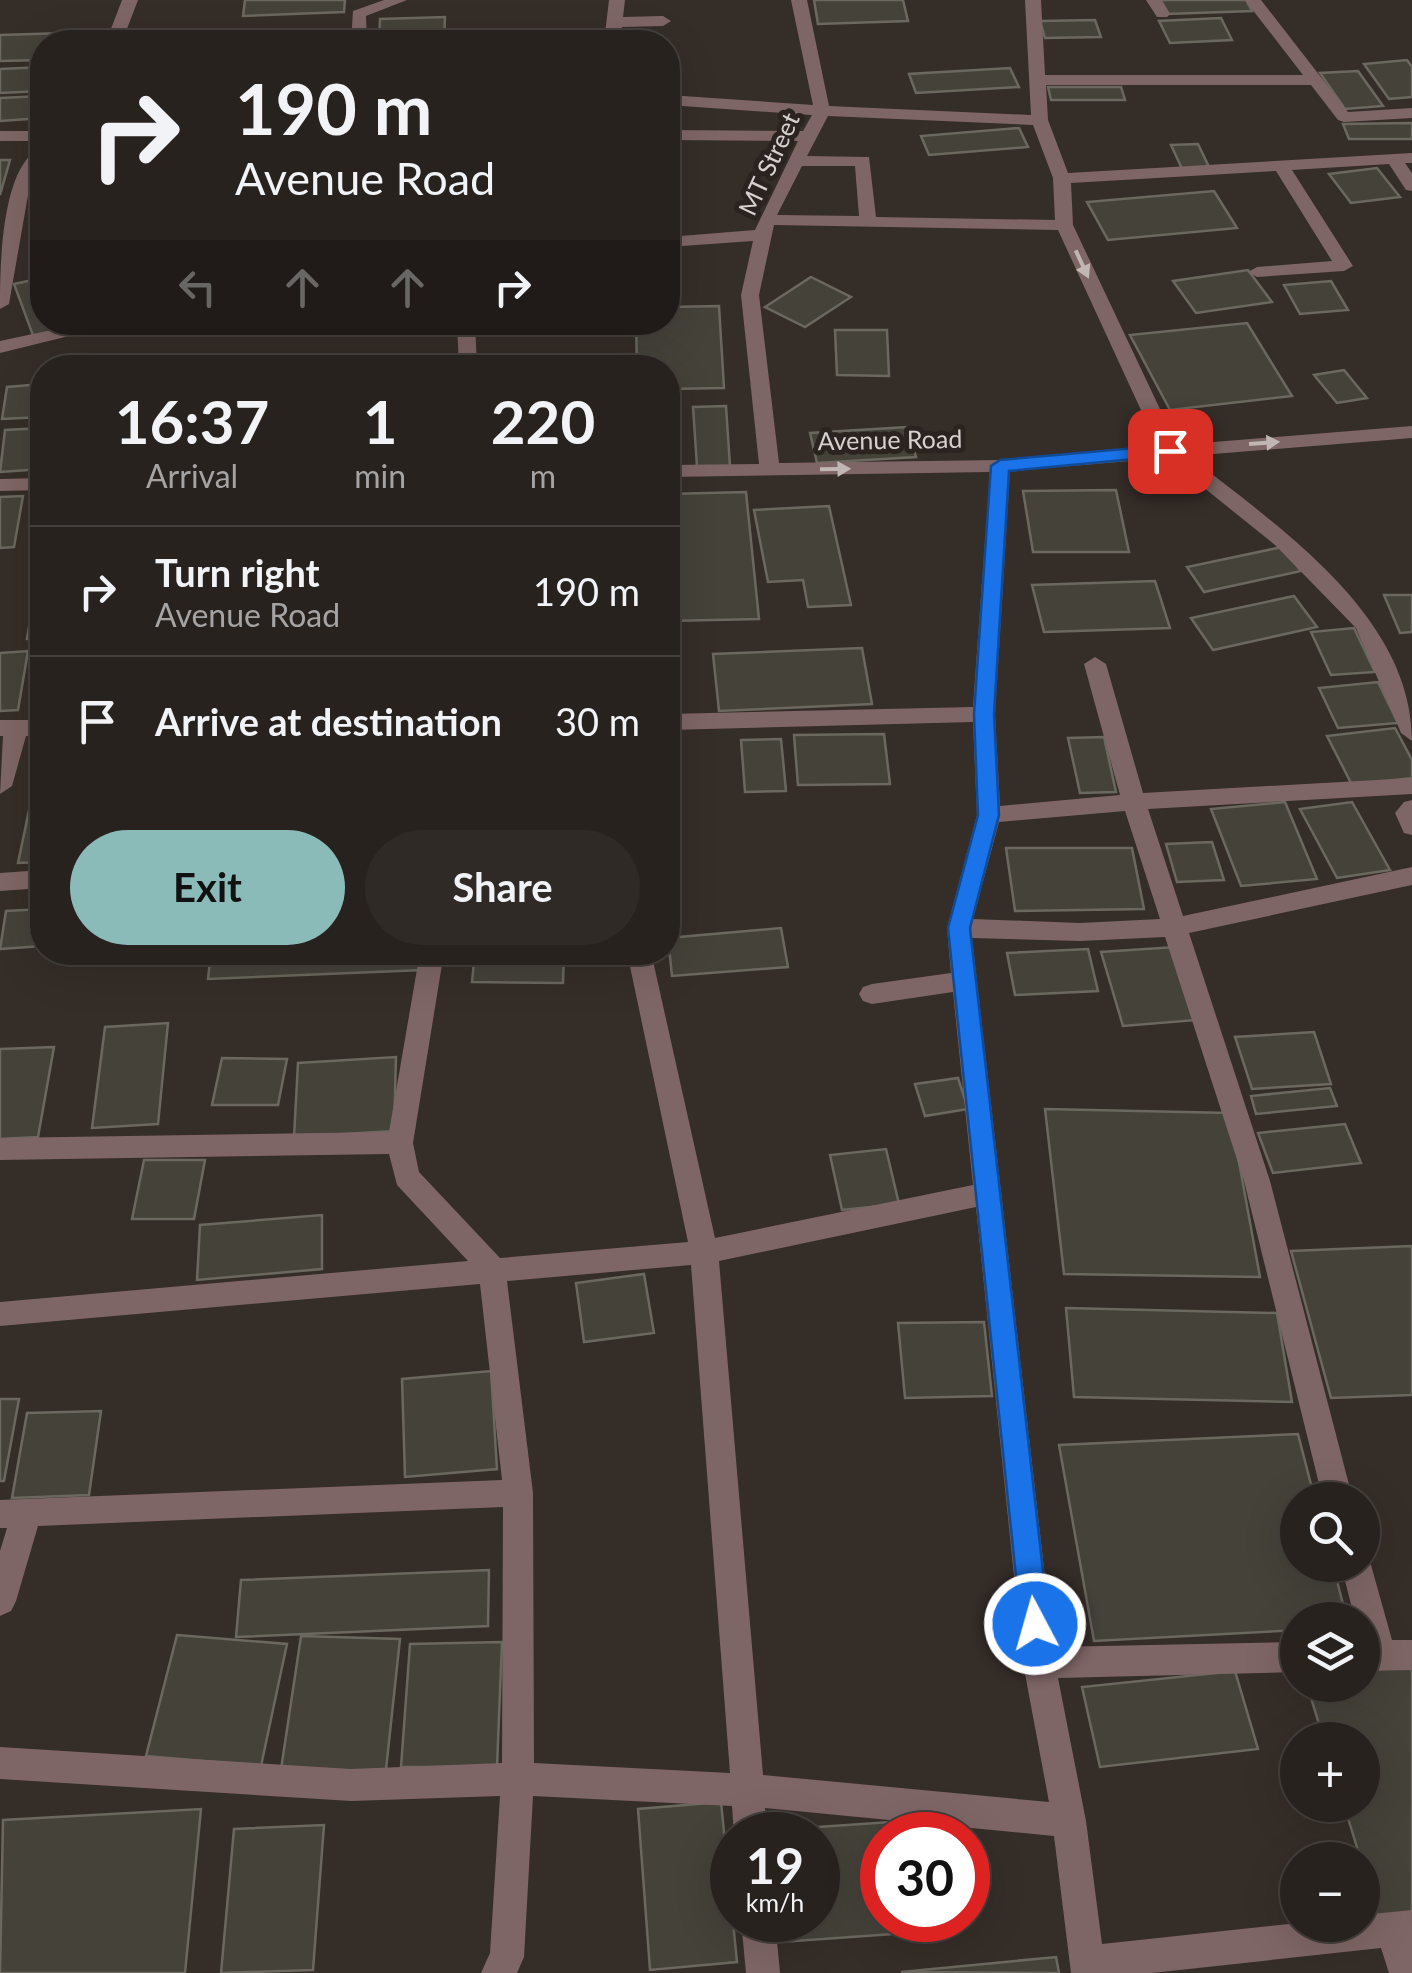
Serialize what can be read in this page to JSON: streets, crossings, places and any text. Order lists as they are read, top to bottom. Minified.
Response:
{"streets":{"street":["MT Street","Avenue Road"]},"crossings":[["MT Street","Avenue Road"]],"one_way":["Avenue Road"],"page":{"turn":["190 m","Avenue Road"],"eta":["16:37","Arrival","1","min","220","m"],"list":[{"name":"Turn right","note":"Avenue Road","value":"190 m"},{"name":"Arrive at destination","value":"30 m"}],"buttons":["Exit","Share"],"map_buttons":["+","−"],"speed":"19 km/h","limit":"30"}}
